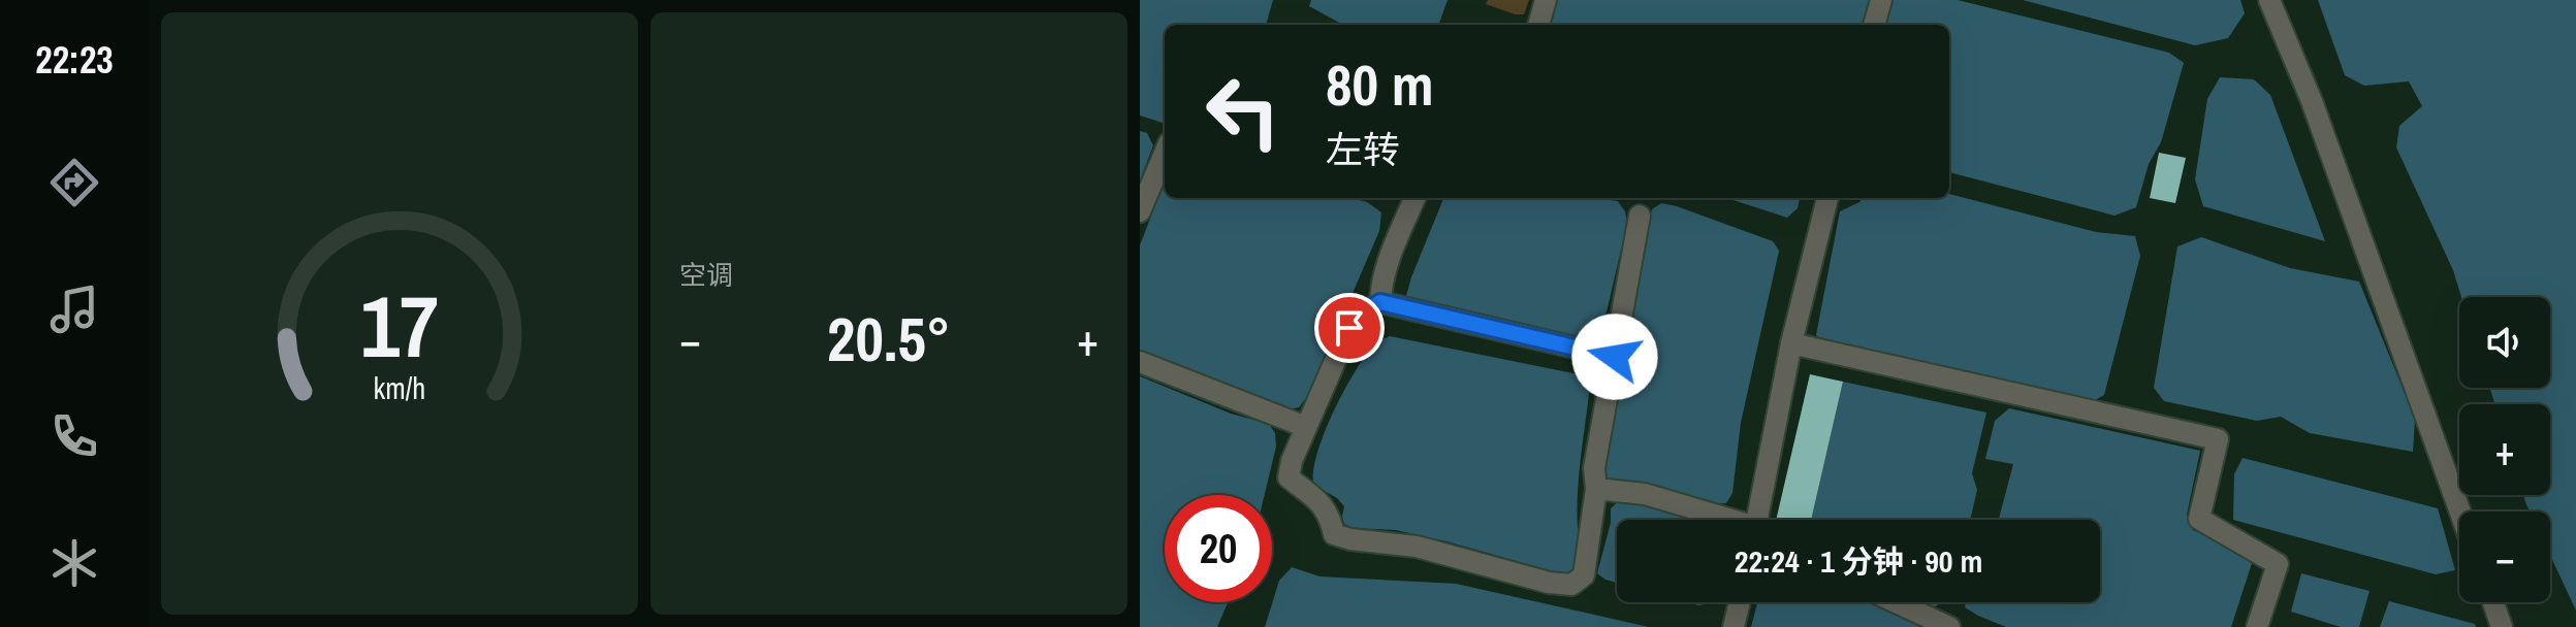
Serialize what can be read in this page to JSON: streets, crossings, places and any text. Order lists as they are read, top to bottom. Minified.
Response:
{"page":{"tabs":"22:23","tile":"空调","turn":["80 m","左转"],"map_buttons":["+","−"],"heat":["−","20.5°","+"],"limit":"20","trip":"22:24 · 1 分钟 · 90 m","gauge":["17","km/h"]}}
